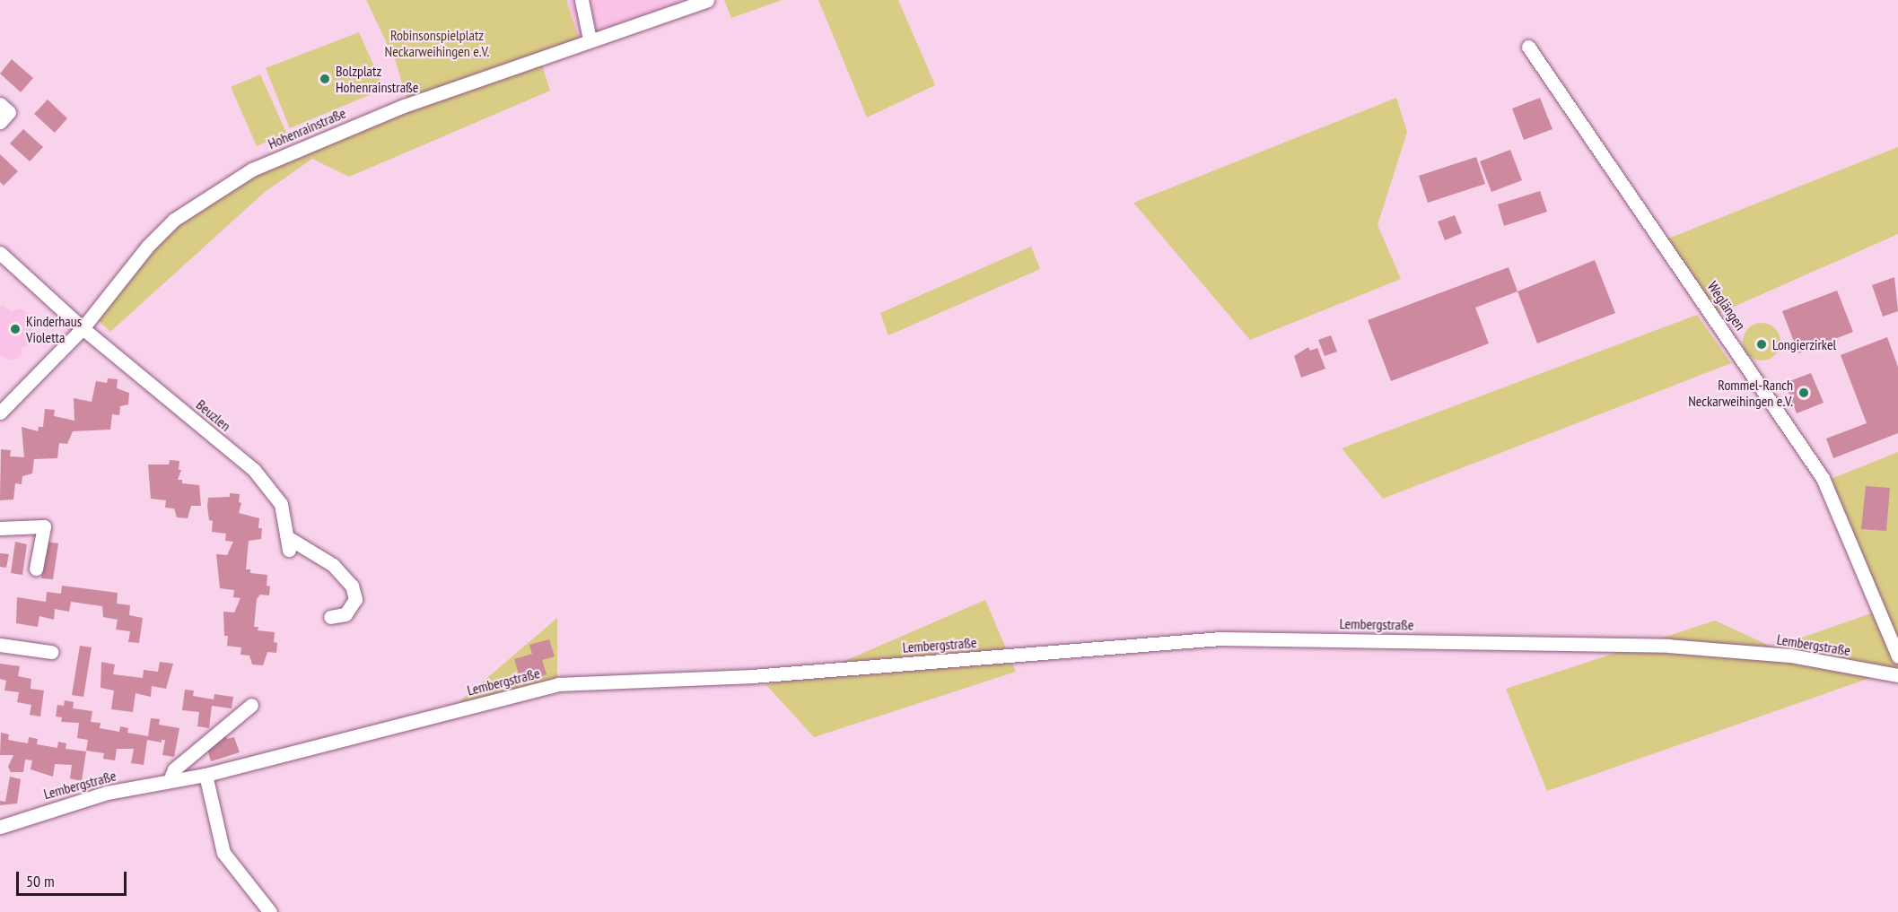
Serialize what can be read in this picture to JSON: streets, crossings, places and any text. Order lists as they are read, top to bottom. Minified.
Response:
{"streets":{"street":["Hohenrainstraße","Weglängen","Beuzlen","Lembergstraße"]},"crossings":[["Hohenrainstraße","Beuzlen"]],"parks":["Robinsonspielplatz Neckarweihingen e.V."],"places":["Bolzplatz Hohenrainstraße","Kinderhaus Violetta","Longierzirkel","Rommel-Ranch Neckarweihingen e.V."],"scale_bar":"50 m"}
